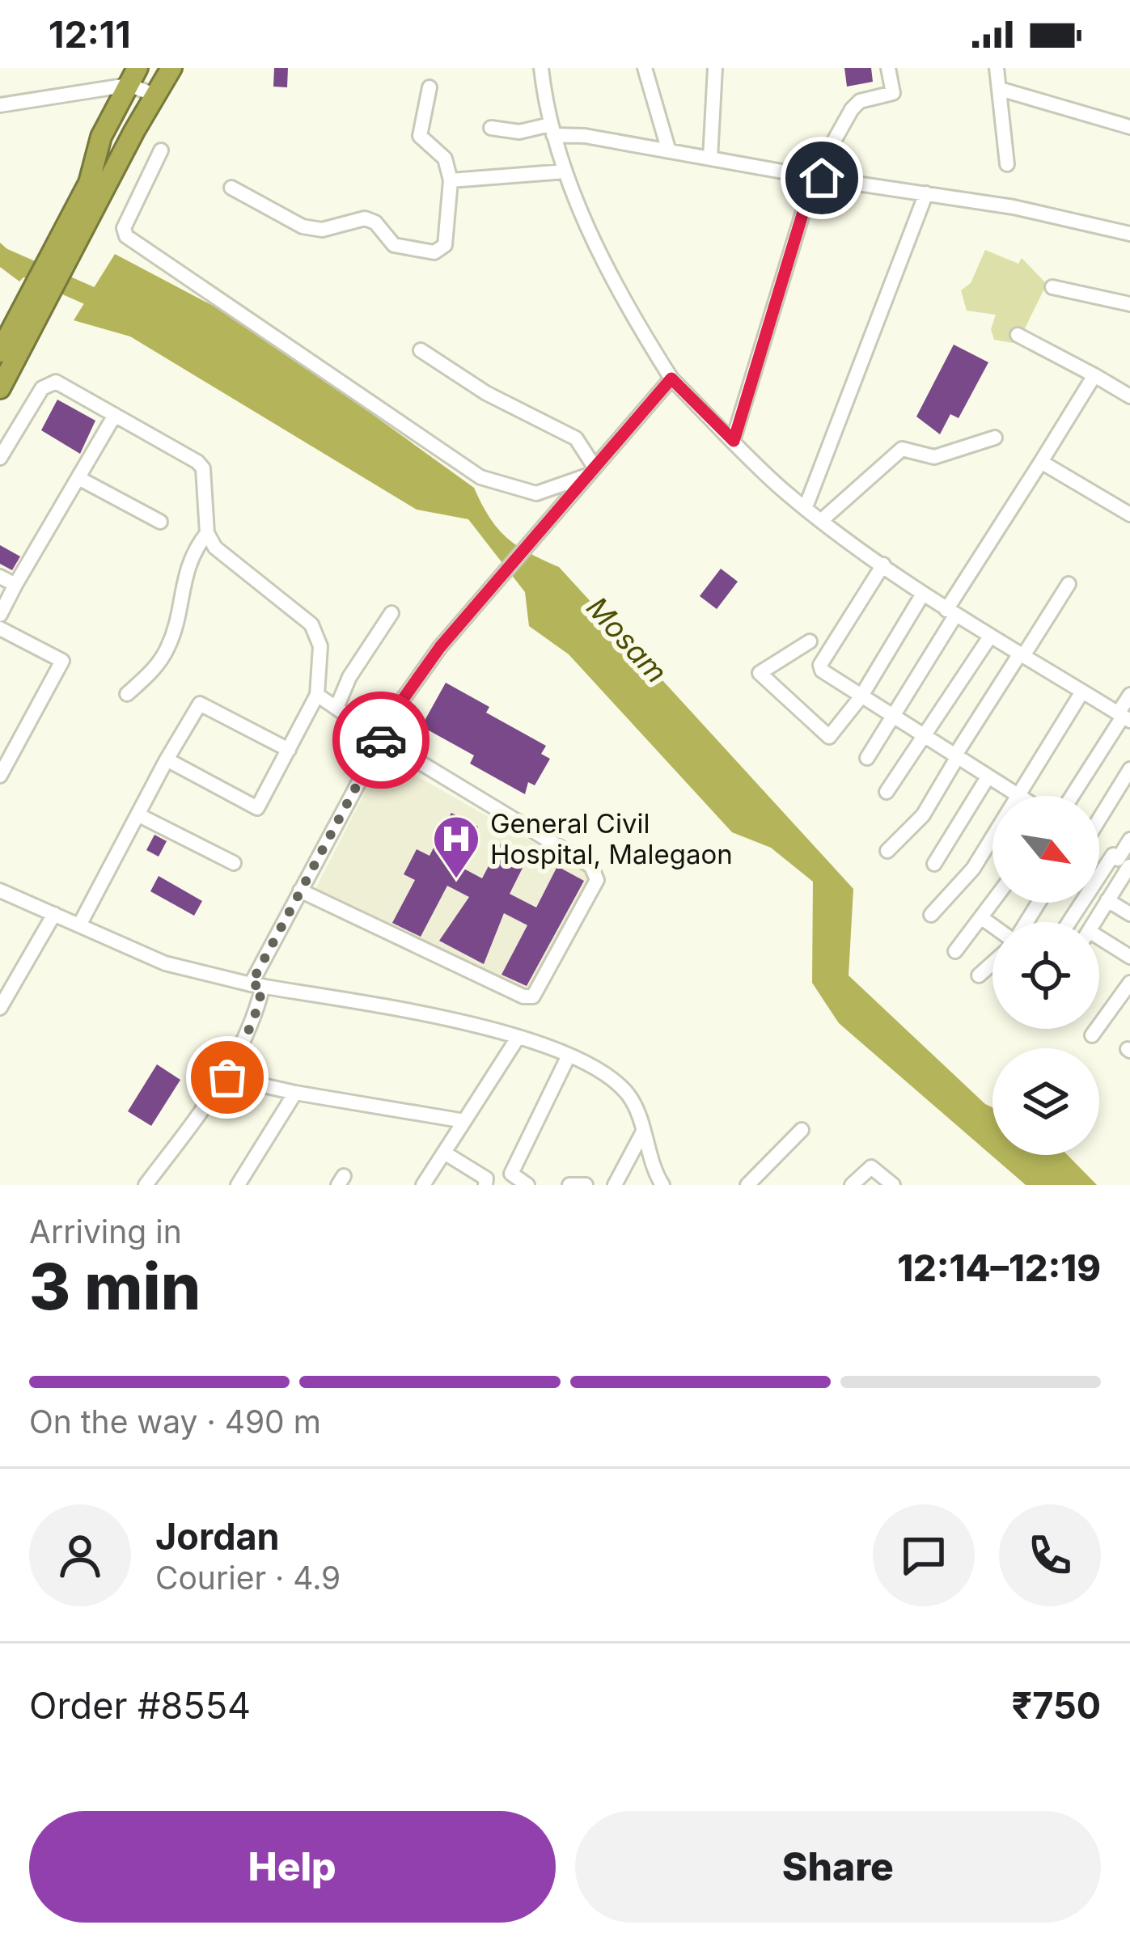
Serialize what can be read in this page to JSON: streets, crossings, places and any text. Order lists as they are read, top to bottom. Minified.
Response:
{"water":["Mosam"],"places":{"hospital":["General Civil Hospital, Malegaon"]},"north":"bottom right","page":{"status":"12:11","heading":["3 min","Arriving in","12:14–12:19"],"panel":["Jordan","Courier · 4.9","Order #8554","₹750"],"bar":"On the way · 490 m","buttons":["Help","Share"]}}
